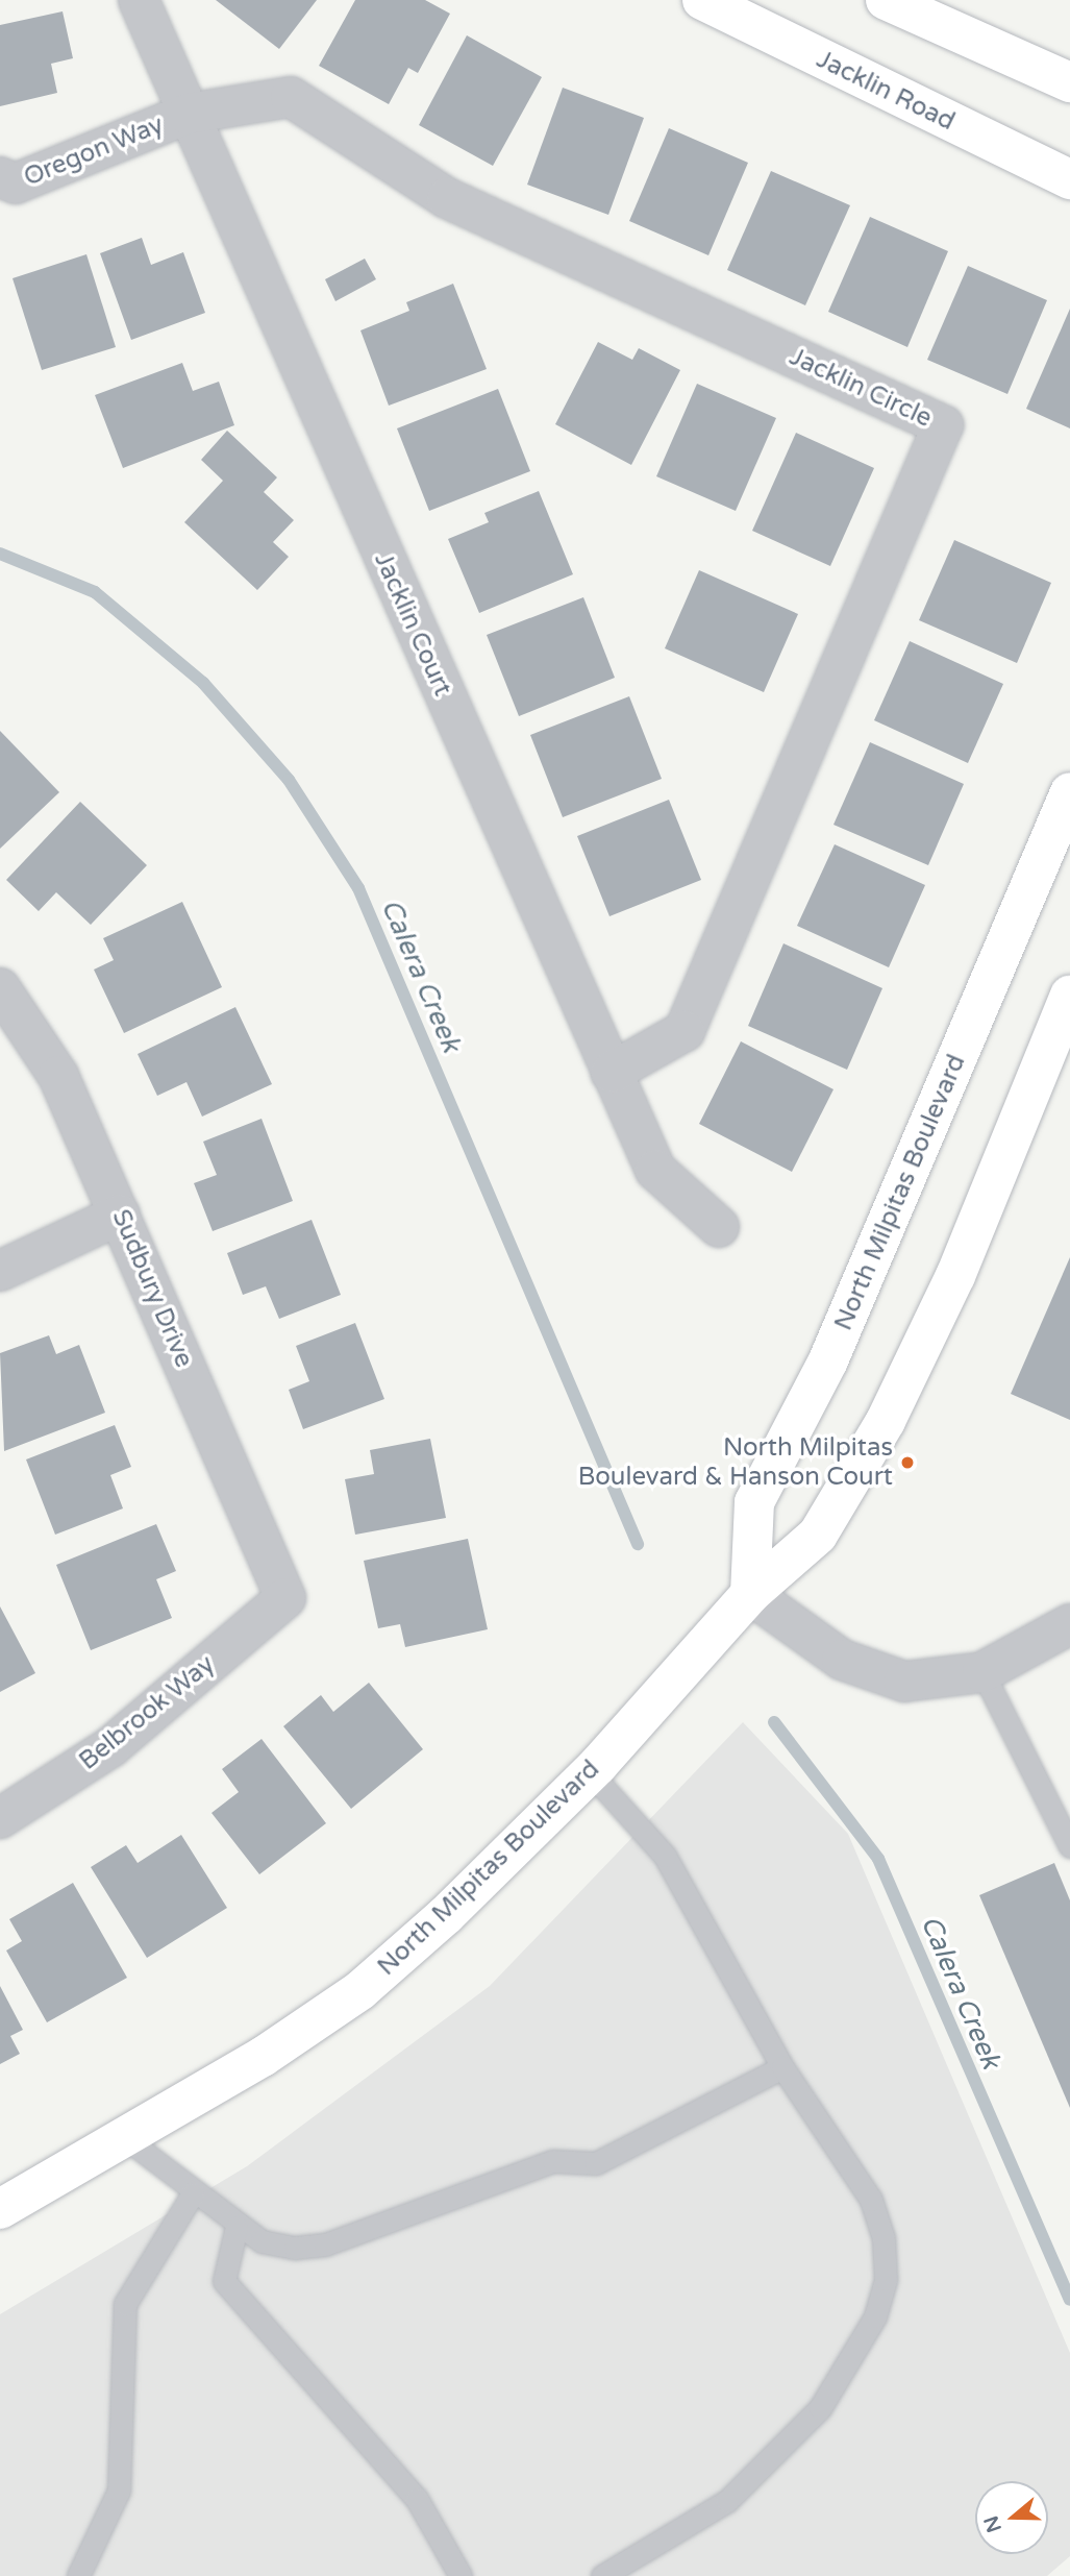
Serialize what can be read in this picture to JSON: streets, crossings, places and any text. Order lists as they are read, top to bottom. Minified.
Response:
{"streets":{"main road":["Jacklin Road","North Milpitas Boulevard"],"street":["Oregon Way","Jacklin Circle","Jacklin Court","Sudbury Drive","Belbrook Way"]},"crossings":[["Oregon Way","Jacklin Circle"],["Oregon Way","Jacklin Court"],["Jacklin Circle","Jacklin Court"],["Sudbury Drive","Belbrook Way"]],"water":["Calera Creek"],"places":["North Milpitas Boulevard & Hanson Court"],"north":"left"}
